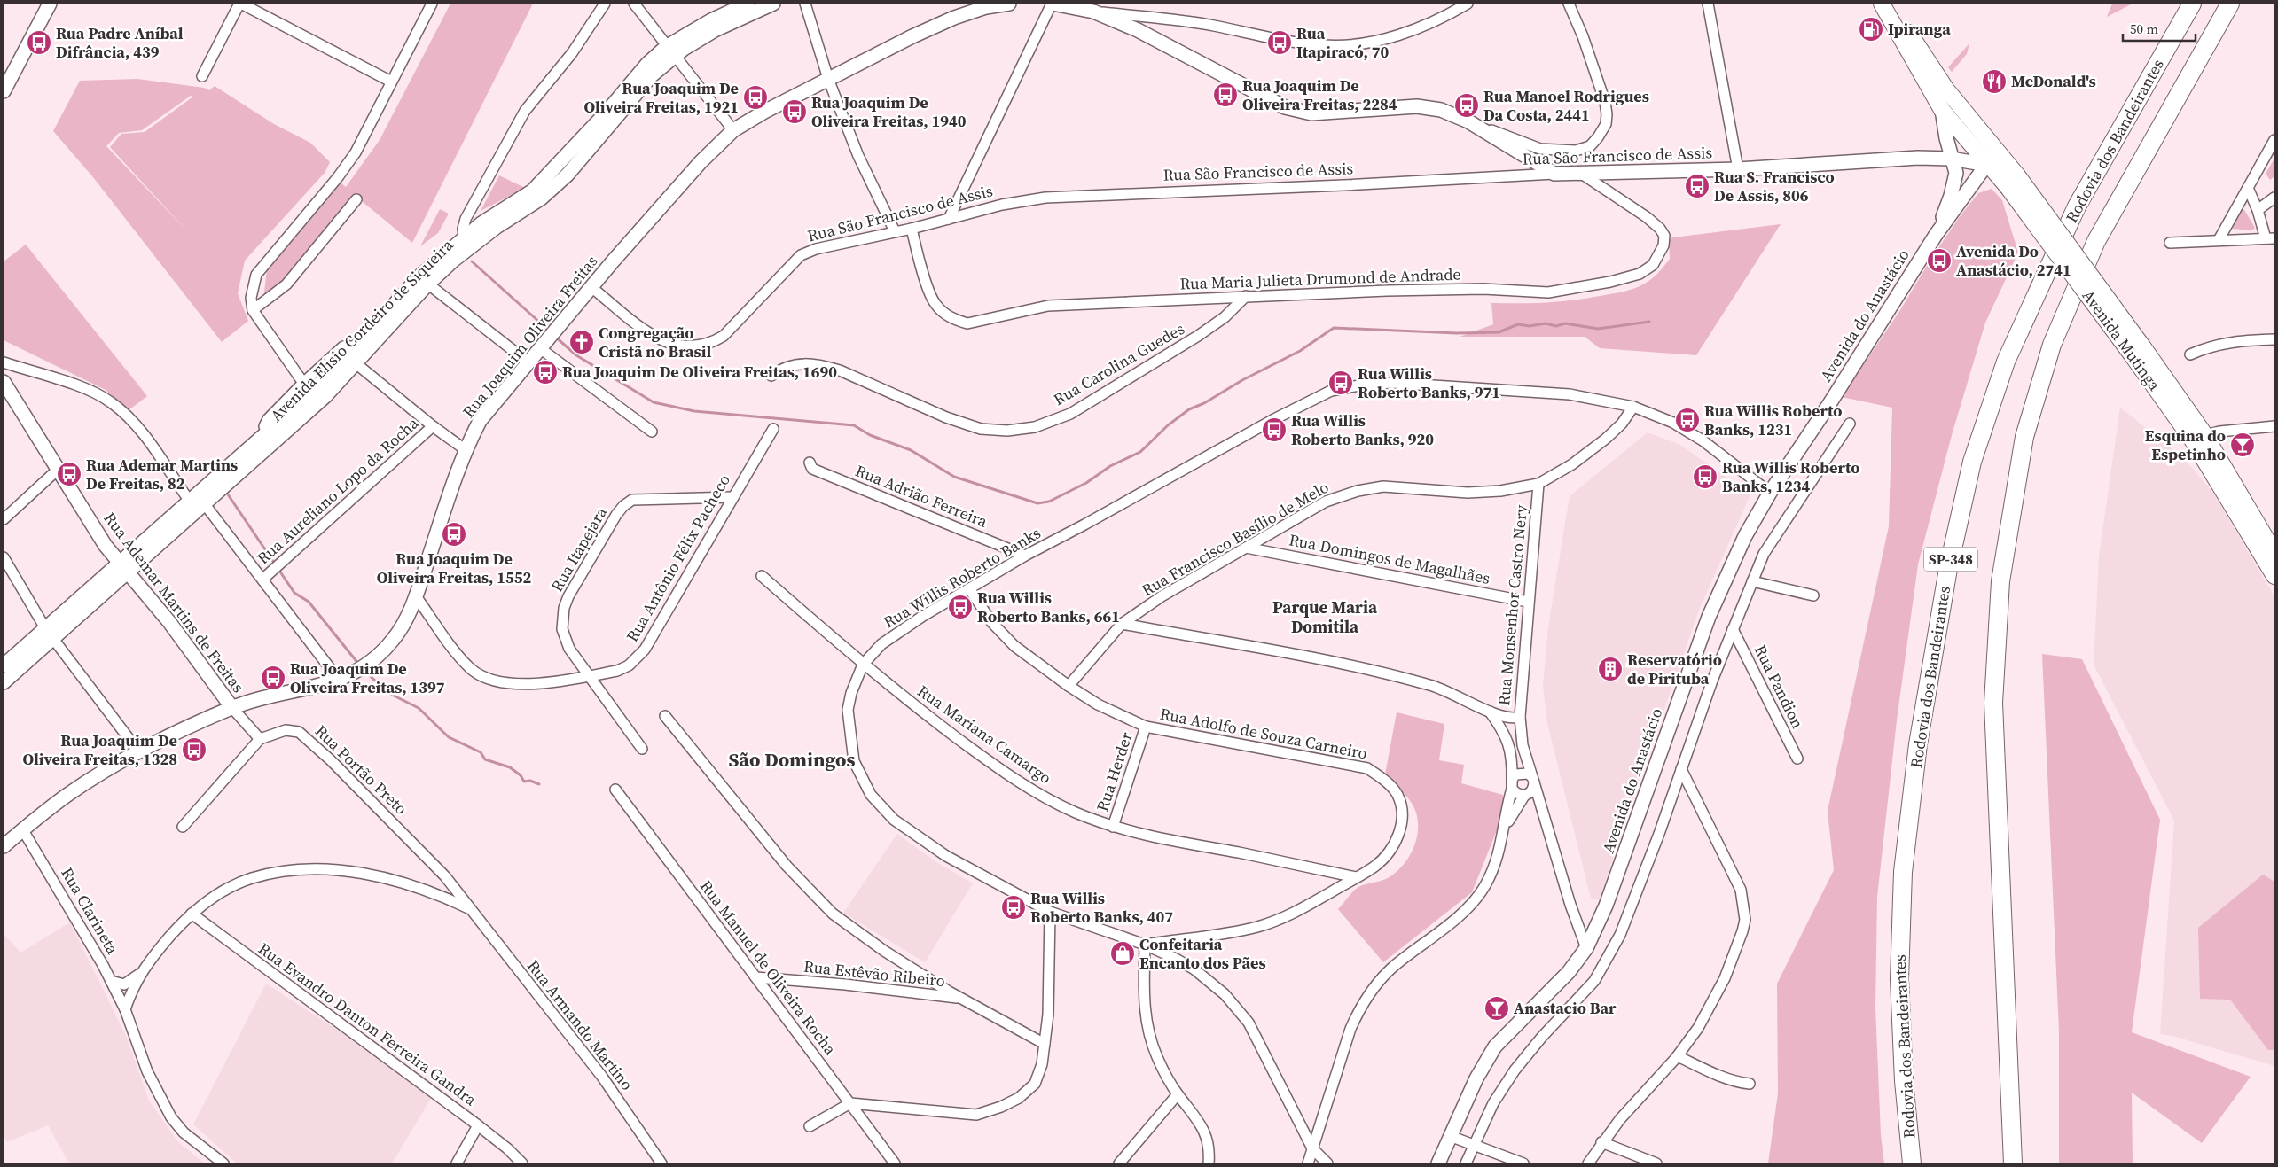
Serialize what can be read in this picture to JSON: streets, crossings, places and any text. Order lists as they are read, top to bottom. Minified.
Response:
{"streets":{"highway":["Rodovia dos Bandeirantes","SP-348"],"main road":["Avenida Mutinga"],"street":["Rua São Francisco de Assis","Rua Maria Julieta Drumond de Andrade","Avenida do Anastácio","Avenida Elísio Cordeiro de Siqueira","Rua Joaquim Oliveira Freitas","Rua Carolina Guedes","Rua Aureliano Lopo da Rocha","Rua Adrião Ferreira","Rua Francisco Basílio de Melo","Rua Itapejara","Rua Antônio Félix Pacheco","Rua Domingos de Magalhães","Rua Willis Roberto Banks","Rua Ademar Martins de Freitas","Rua Monsenhor Castro Nery","Rua Pandion","Rua Adolfo de Souza Carneiro","Rua Mariana Camargo","Rua Portão Preto","Rua Herder","Rua Clarineta","Rua Manuel de Oliveira Rocha","Rua Estêvão Ribeiro","Rua Evandro Danton Ferreira Gandra","Rua Armando Martino"]},"crossings":[["Rua São Francisco de Assis","Rua Maria Julieta Drumond de Andrade"],["Rua São Francisco de Assis","Avenida do Anastácio"],["Rua São Francisco de Assis","Rua Joaquim Oliveira Freitas"],["Rua São Francisco de Assis","Avenida Mutinga"],["Rua Maria Julieta Drumond de Andrade","Rua Carolina Guedes"],["Avenida do Anastácio","Avenida Mutinga"],["Avenida do Anastácio","Rua Willis Roberto Banks"],["Avenida do Anastácio","Rua Monsenhor Castro Nery"],["Avenida Elísio Cordeiro de Siqueira","Rua Ademar Martins de Freitas"],["Rua Joaquim Oliveira Freitas","Rua Antônio Félix Pacheco"],["Rua Joaquim Oliveira Freitas","Rua Ademar Martins de Freitas"],["Rua Joaquim Oliveira Freitas","Rua Clarineta"],["Rua Adrião Ferreira","Rua Willis Roberto Banks"],["Rua Francisco Basílio de Melo","Rua Domingos de Magalhães"],["Rua Francisco Basílio de Melo","Rua Willis Roberto Banks"],["Rua Francisco Basílio de Melo","Rua Monsenhor Castro Nery"],["Rua Francisco Basílio de Melo","Rua Adolfo de Souza Carneiro"],["Rua Itapejara","Rua Antônio Félix Pacheco"],["Rua Domingos de Magalhães","Rua Monsenhor Castro Nery"],["Rua Willis Roberto Banks","Rua Adolfo de Souza Carneiro"],["Rua Willis Roberto Banks","Rua Mariana Camargo"],["Rua Adolfo de Souza Carneiro","Rua Mariana Camargo"],["Rua Adolfo de Souza Carneiro","Rua Herder"],["Rua Mariana Camargo","Rua Herder"],["Rua Portão Preto","Rua Armando Martino"],["Rua Manuel de Oliveira Rocha","Rua Estêvão Ribeiro"]],"districts":["Parque Maria Domitila","São Domingos"],"places":{"fuel station":["Ipiranga"],"bus stop":["Rua Padre Aníbal Difrância, 439","Rua Itapiracó, 70","Rua Joaquim De Oliveira Freitas, 2284","Rua Joaquim De Oliveira Freitas, 1921","Rua Manoel Rodrigues Da Costa, 2441","Rua Joaquim De Oliveira Freitas, 1940","Rua S. Francisco De Assis, 806","Avenida Do Anastácio, 2741","Rua Joaquim De Oliveira Freitas, 1690","Rua Willis Roberto Banks, 971","Rua Willis Roberto Banks, 1231","Rua Willis Roberto Banks, 920","Rua Ademar Martins De Freitas, 82","Rua Willis Roberto Banks, 1234","Rua Joaquim De Oliveira Freitas, 1552","Rua Willis Roberto Banks, 661","Rua Joaquim De Oliveira Freitas, 1397","Rua Joaquim De Oliveira Freitas, 1328","Rua Willis Roberto Banks, 407"],"restaurant":["McDonald's"],"church":["Congregação Cristã no Brasil"],"bar":["Esquina do Espetinho","Anastacio Bar"],"building":["Reservatório de Pirituba"],"shop":["Confeitaria Encanto dos Pães"]},"scale_bar":"50 m"}
